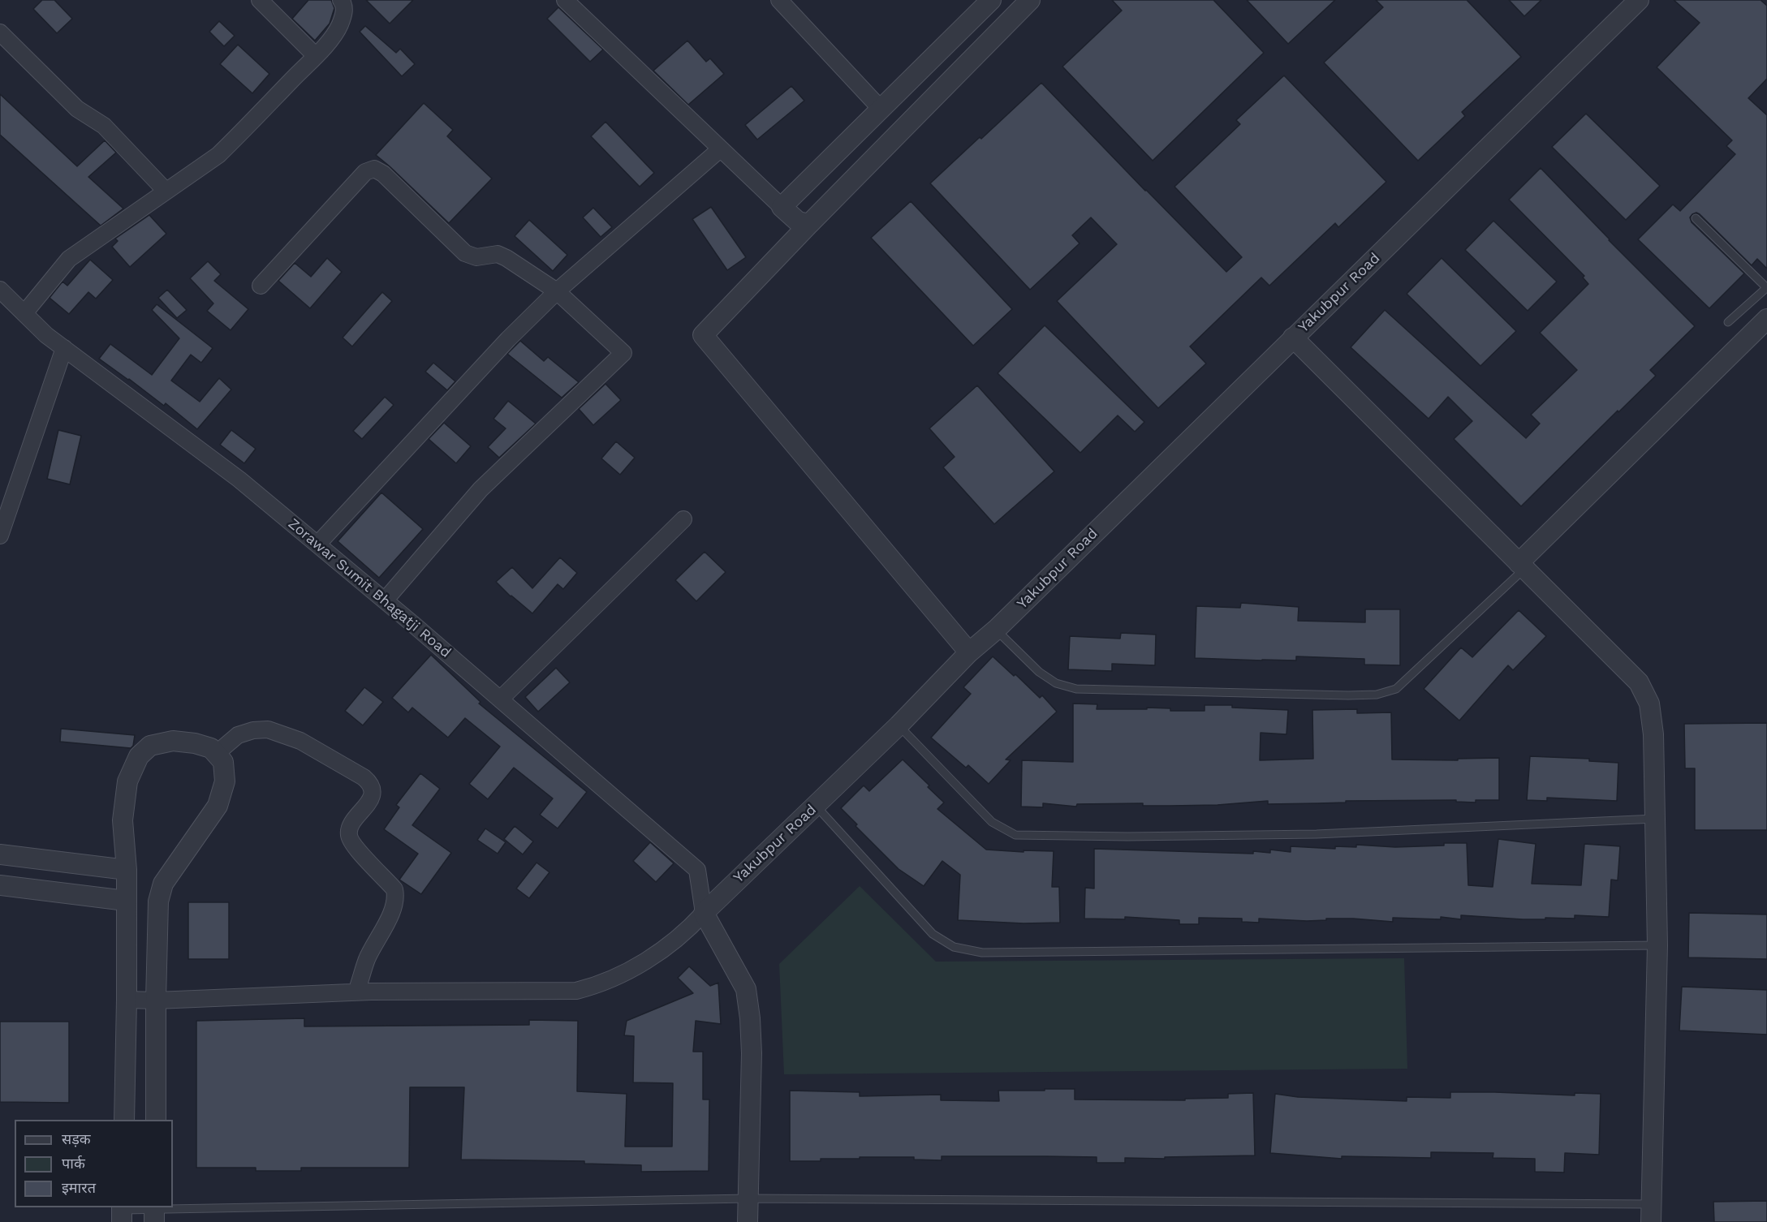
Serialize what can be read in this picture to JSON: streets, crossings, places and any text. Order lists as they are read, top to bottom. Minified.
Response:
{"streets":{"street":["Yakubpur Road","Zorawar Sumit Bhagatji Road"]},"crossings":[["Yakubpur Road","Zorawar Sumit Bhagatji Road"]],"legend":["सड़क","पार्क","इमारत"]}
